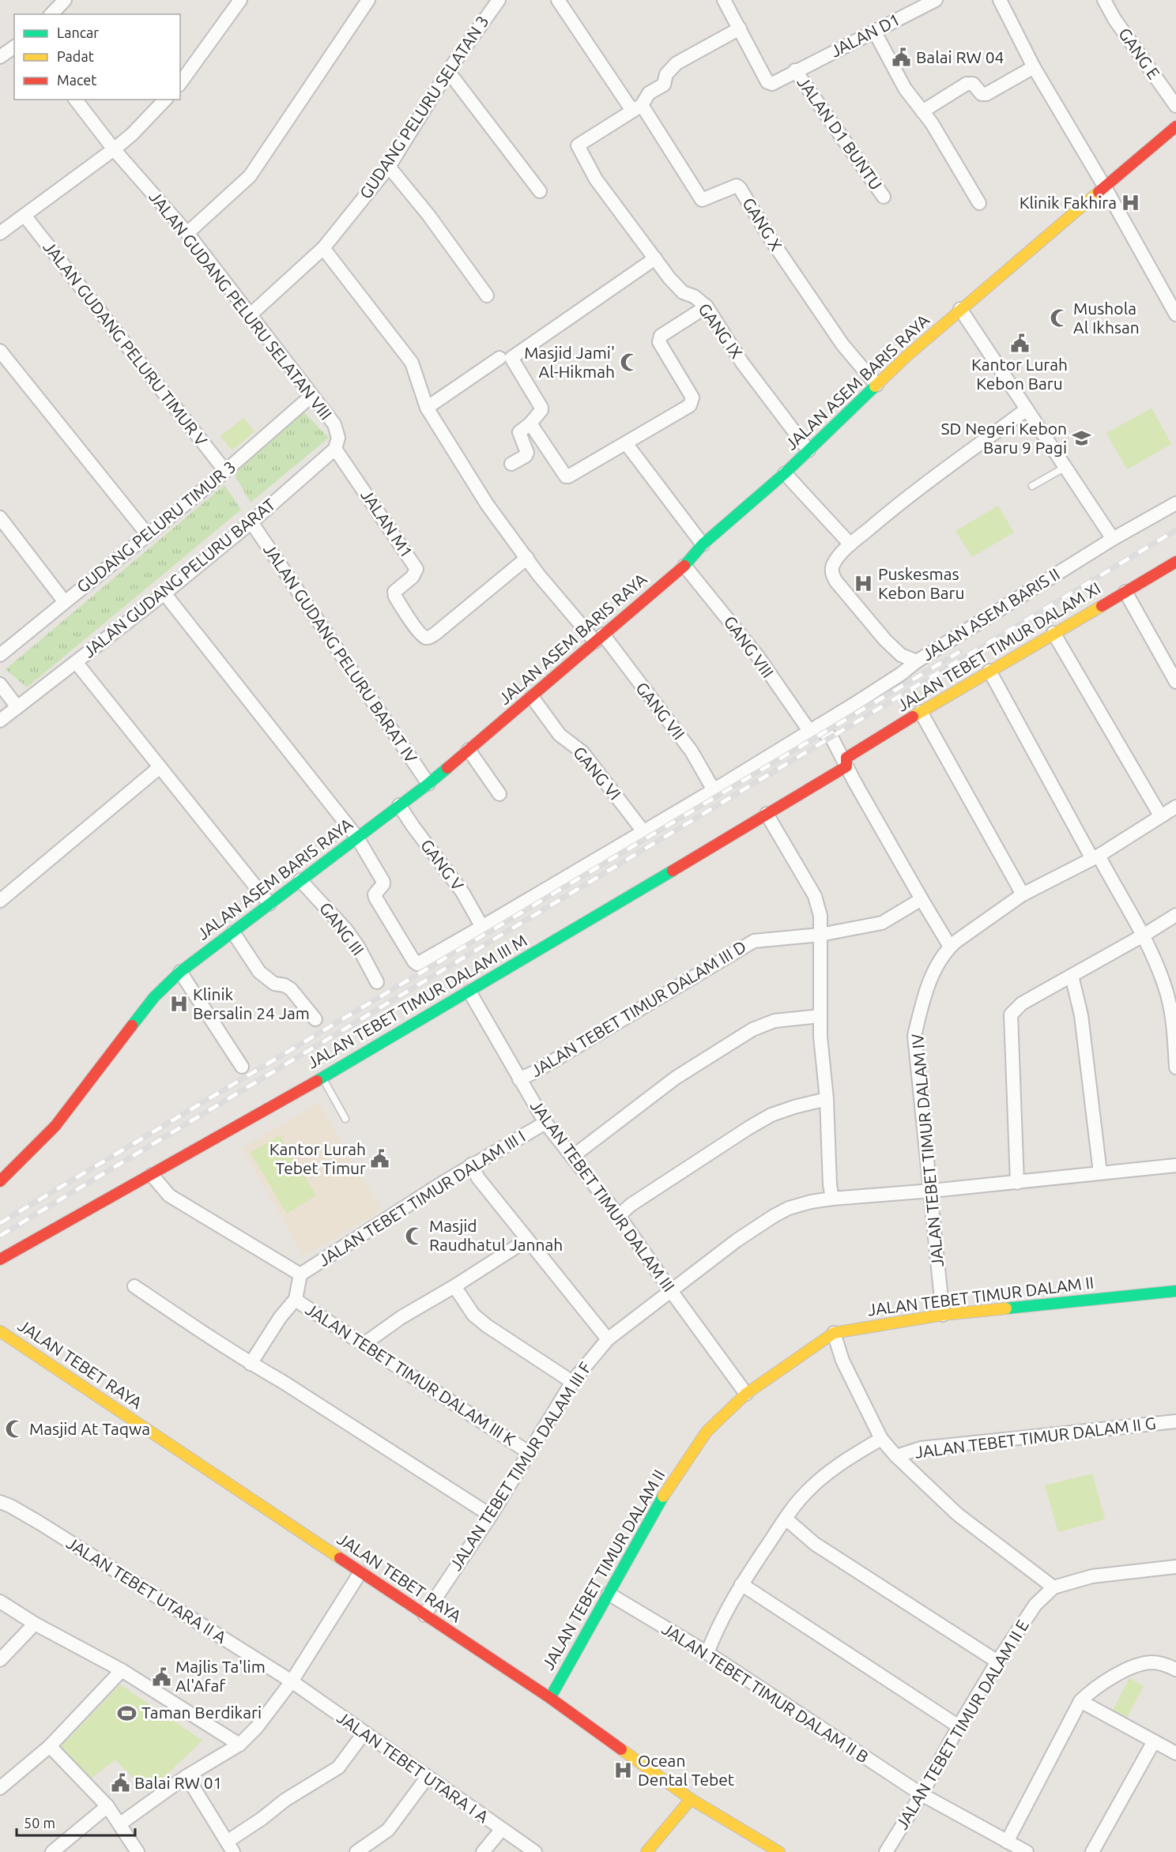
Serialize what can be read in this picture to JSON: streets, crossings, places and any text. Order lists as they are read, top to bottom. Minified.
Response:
{"streets":{"street":["JALAN D1","GANG E","GUDANG PELURU SELATAN 3","JALAN D1 BUNTU","GANG X","JALAN GUDANG PELURU SELATAN VIII","GANG IX","JALAN GUDANG PELURU TIMUR V","JALAN ASEM BARIS RAYA","JALAN M1","GUDANG PELURU TIMUR 3","JALAN GUDANG PELURU BARAT","JALAN ASEM BARIS II","GANG VIII","JALAN TEBET TIMUR DALAM XI","JALAN GUDANG PELURU BARAT IV","GANG VII","GANG VI","GANG V","GANG III","JALAN TEBET TIMUR DALAM III M","JALAN TEBET TIMUR DALAM III D","JALAN TEBET TIMUR DALAM IV","JALAN TEBET TIMUR DALAM III","JALAN TEBET TIMUR DALAM III I","JALAN TEBET TIMUR DALAM II","JALAN TEBET RAYA","JALAN TEBET TIMUR DALAM III K","JALAN TEBET TIMUR DALAM II G","JALAN TEBET TIMUR DALAM III F","JALAN TEBET UTARA II A","JALAN TEBET TIMUR DALAM II B","JALAN TEBET TIMUR DALAM II E","JALAN TEBET UTARA I A"]},"crossings":[["JALAN D1","JALAN D1 BUNTU"],["GUDANG PELURU SELATAN 3","JALAN GUDANG PELURU SELATAN VIII"],["GUDANG PELURU SELATAN 3","GANG VII"],["GANG X","GANG IX"],["GANG X","JALAN ASEM BARIS RAYA"],["JALAN GUDANG PELURU SELATAN VIII","JALAN M1"],["JALAN GUDANG PELURU SELATAN VIII","GUDANG PELURU TIMUR 3"],["JALAN GUDANG PELURU SELATAN VIII","JALAN GUDANG PELURU BARAT"],["GANG IX","JALAN ASEM BARIS RAYA"],["JALAN GUDANG PELURU TIMUR V","GUDANG PELURU TIMUR 3"],["JALAN ASEM BARIS RAYA","GANG VIII"],["JALAN ASEM BARIS RAYA","JALAN GUDANG PELURU BARAT IV"],["JALAN ASEM BARIS RAYA","GANG VII"],["JALAN ASEM BARIS RAYA","GANG VI"],["JALAN ASEM BARIS RAYA","GANG V"],["JALAN ASEM BARIS RAYA","GANG III"],["JALAN M1","JALAN GUDANG PELURU BARAT"],["JALAN M1","GANG VII"],["JALAN GUDANG PELURU BARAT","JALAN GUDANG PELURU BARAT IV"],["GANG VIII","JALAN TEBET TIMUR DALAM XI"],["GANG VIII","JALAN TEBET TIMUR DALAM III M"],["GANG VIII","JALAN TEBET TIMUR DALAM III D"],["GANG VIII","JALAN TEBET TIMUR DALAM IV"],["JALAN TEBET TIMUR DALAM XI","JALAN TEBET TIMUR DALAM III M"],["JALAN TEBET TIMUR DALAM III M","JALAN TEBET TIMUR DALAM III"],["JALAN TEBET TIMUR DALAM III D","JALAN TEBET TIMUR DALAM III"],["JALAN TEBET TIMUR DALAM IV","JALAN TEBET TIMUR DALAM II"],["JALAN TEBET TIMUR DALAM IV","JALAN TEBET TIMUR DALAM III F"],["JALAN TEBET TIMUR DALAM III","JALAN TEBET TIMUR DALAM III I"],["JALAN TEBET TIMUR DALAM III","JALAN TEBET TIMUR DALAM II"],["JALAN TEBET TIMUR DALAM III","JALAN TEBET TIMUR DALAM III F"],["JALAN TEBET TIMUR DALAM III I","JALAN TEBET TIMUR DALAM III K"],["JALAN TEBET TIMUR DALAM II","JALAN TEBET RAYA"],["JALAN TEBET TIMUR DALAM II","JALAN TEBET TIMUR DALAM II B"],["JALAN TEBET RAYA","JALAN TEBET TIMUR DALAM III F"],["JALAN TEBET TIMUR DALAM III K","JALAN TEBET TIMUR DALAM III F"],["JALAN TEBET UTARA II A","JALAN TEBET UTARA I A"],["JALAN TEBET TIMUR DALAM II B","JALAN TEBET TIMUR DALAM II E"]],"places":{"public building":["Balai RW 04","Kantor Lurah Kebon Baru","Kantor Lurah Tebet Timur","Majlis Ta'lim Al'Afaf","Balai RW 01"],"hospital":["Klinik Fakhira","Puskesmas Kebon Baru","Klinik Bersalin 24 Jam","Ocean Dental Tebet"],"mosque":["Mushola Al Ikhsan","Masjid Jami' Al-Hikmah","Masjid Raudhatul Jannah","Masjid At Taqwa"],"school or university":["SD Negeri Kebon Baru 9 Pagi"],"sports":["Taman Berdikari"]},"legend":["Lancar","Padat","Macet"],"scale_bar":"50 m"}
